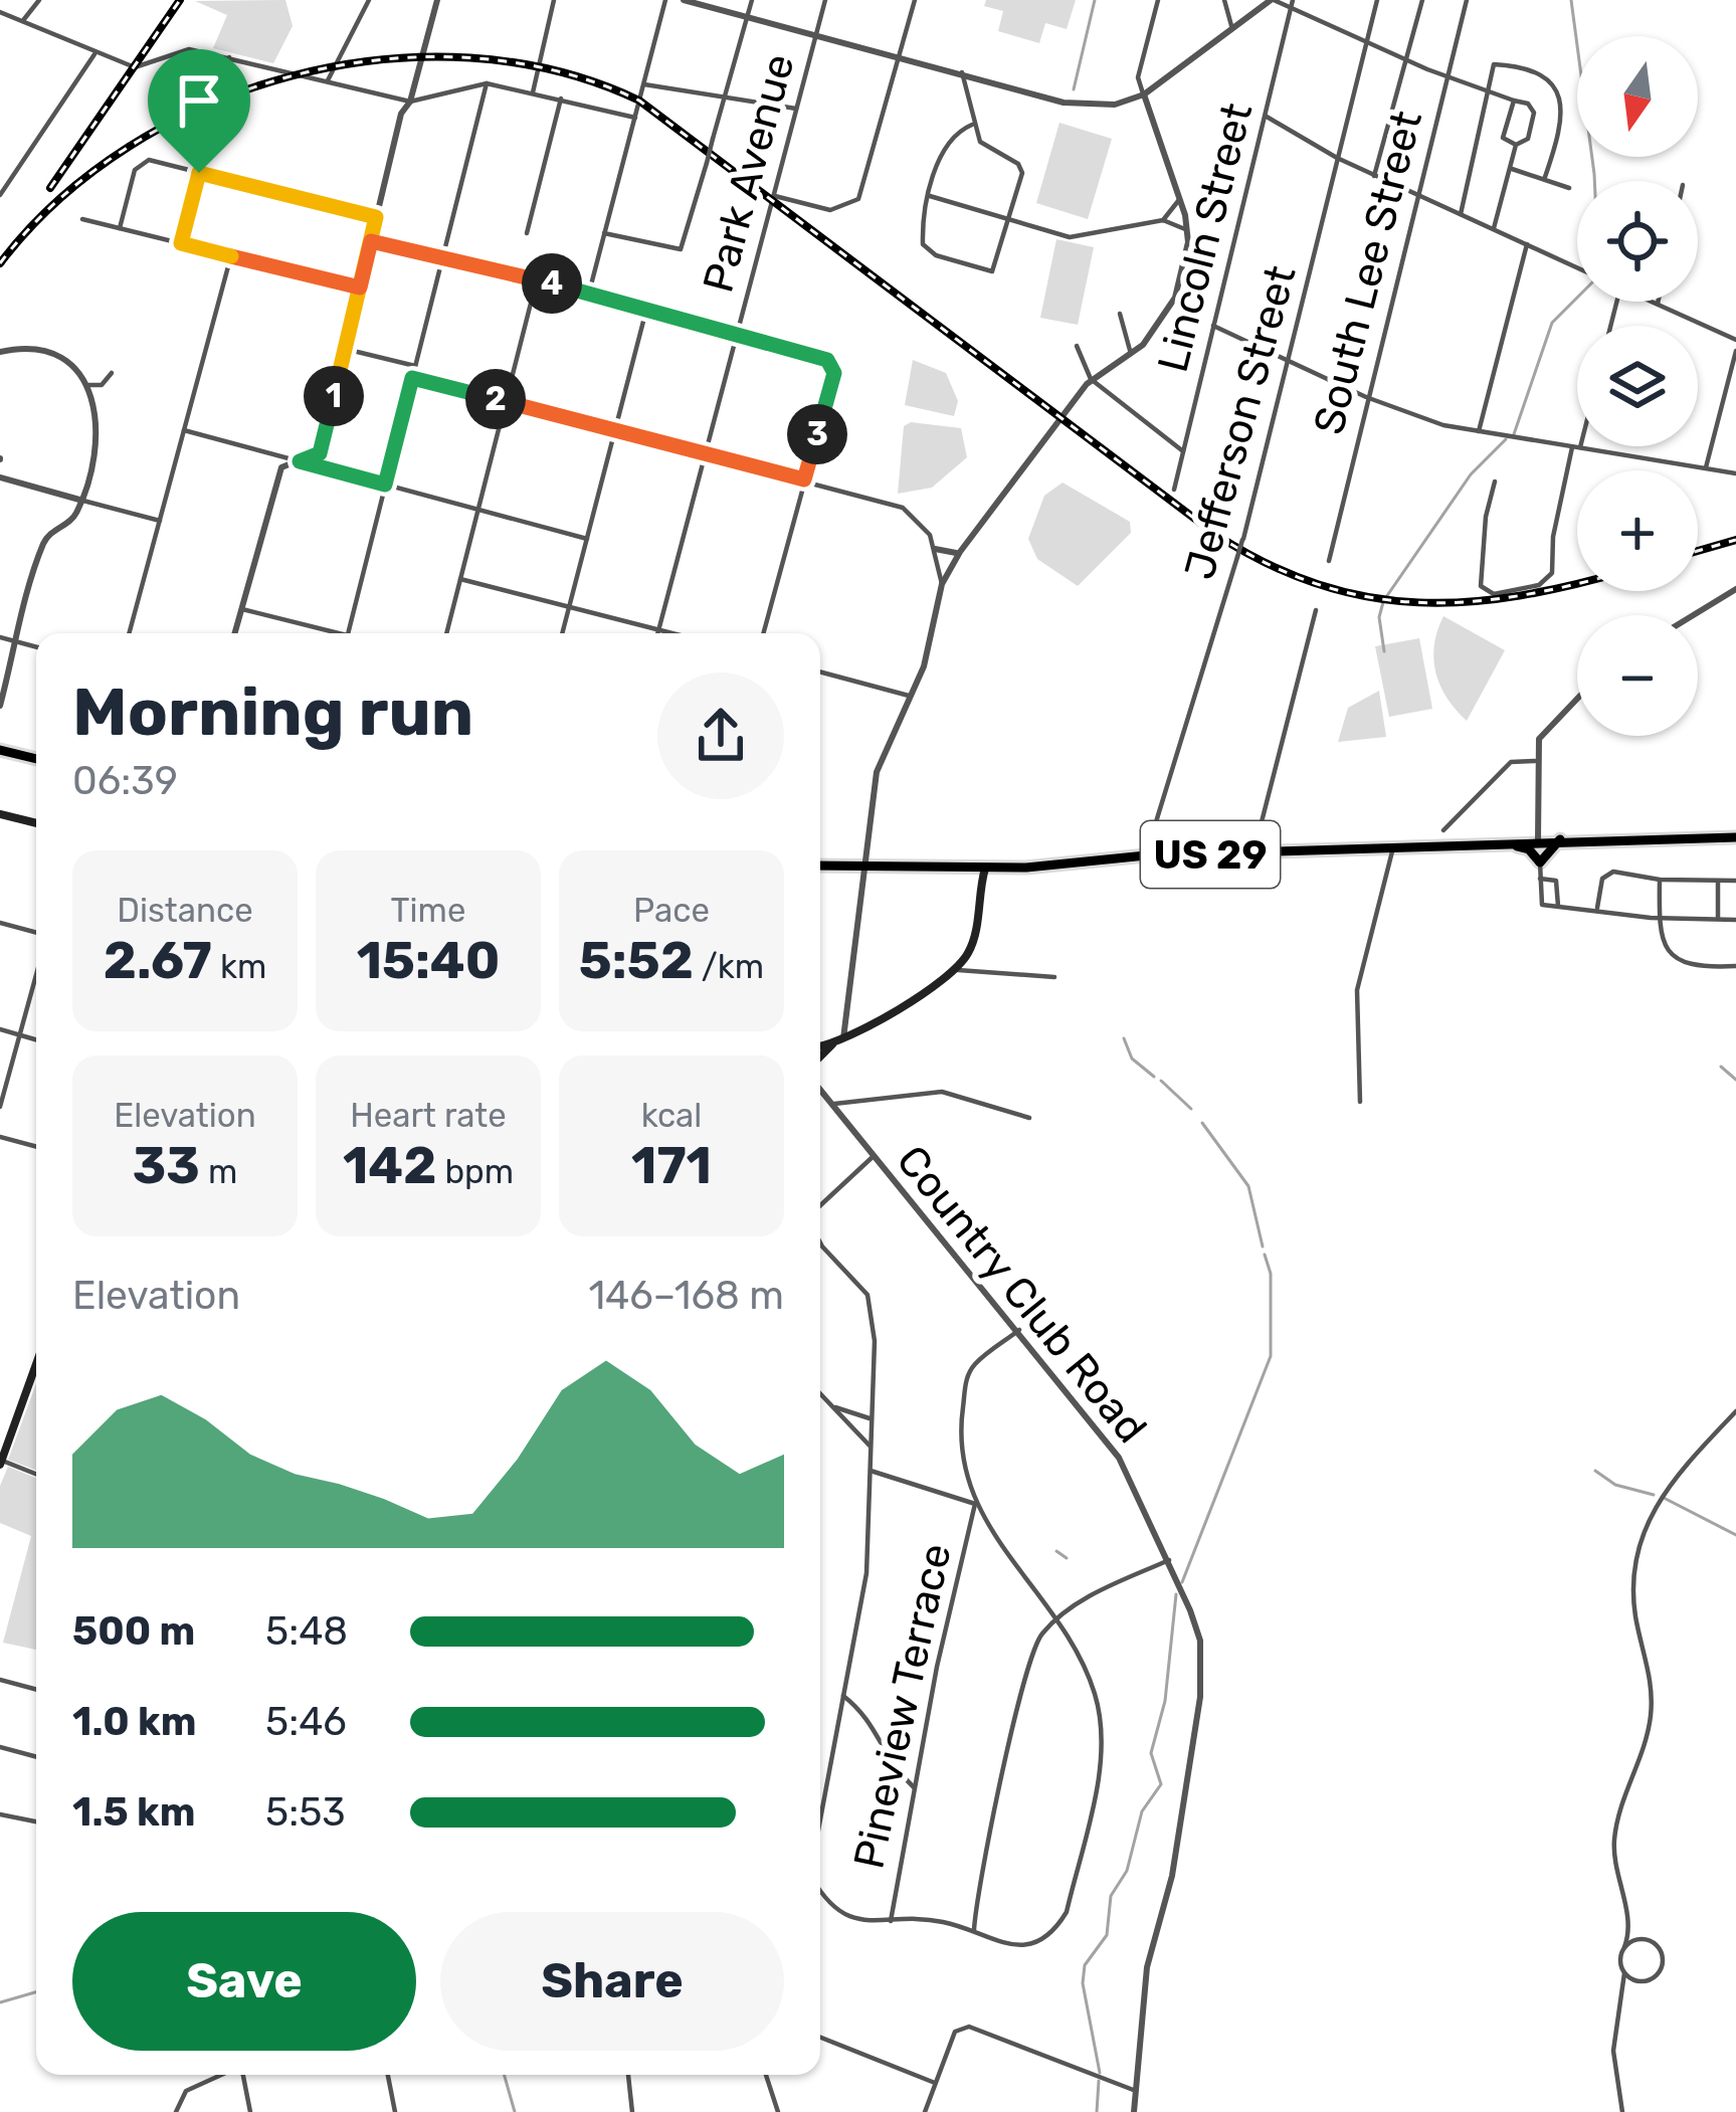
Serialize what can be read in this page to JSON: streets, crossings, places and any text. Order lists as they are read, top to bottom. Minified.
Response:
{"streets":{"main road":["US 29"],"street":["Park Avenue","Lincoln Street","South Lee Street","Jefferson Street","Country Club Road","Pineview Terrace"]},"crossings":[["Jefferson Street","US 29"]],"north":"bottom","page":{"map_buttons":["+","−"],"pins":["4","1","2","3"],"heading":["Morning run","06:39"],"stats":[["Distance","2.67 km"],["Time","15:40"],["Pace","5:52 /km"],["Elevation","33 m"],["Heart rate","142 bpm"],["kcal","171"]],"chart":["Elevation","146–168 m"],"list":[{"name":"500 m","note":"5:48"},{"name":"1.0 km","note":"5:46"},{"name":"1.5 km","note":"5:53"}],"buttons":["Save","Share"]}}
